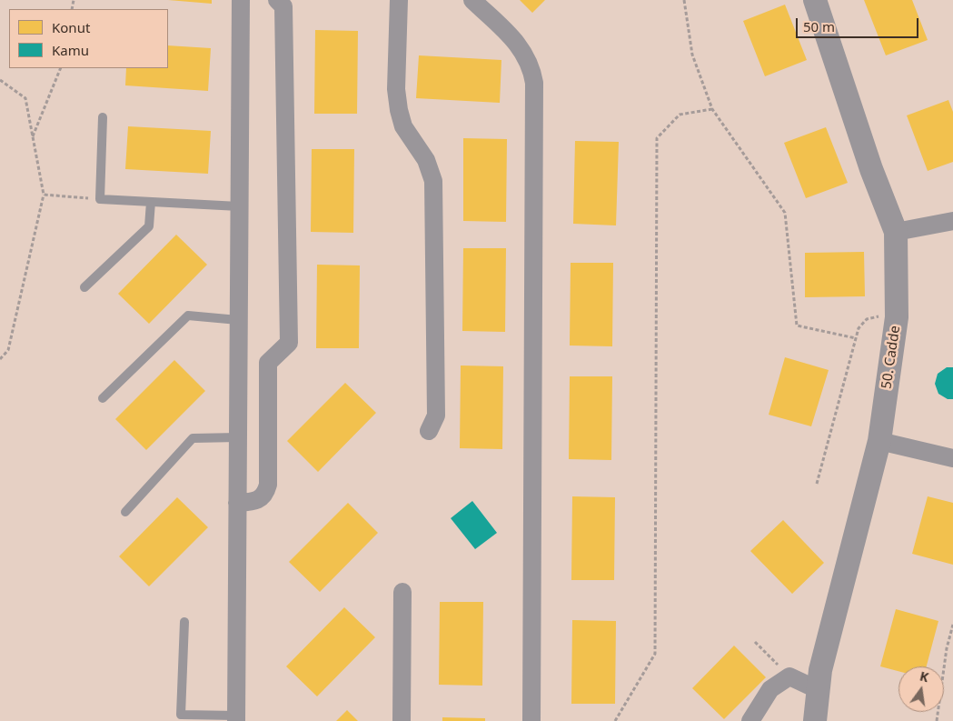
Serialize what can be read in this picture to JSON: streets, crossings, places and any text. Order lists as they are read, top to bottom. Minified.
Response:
{"streets":{"street":["50. Cadde"]},"legend":["Konut","Kamu"],"scale_bar":"50 m","north":"top"}
